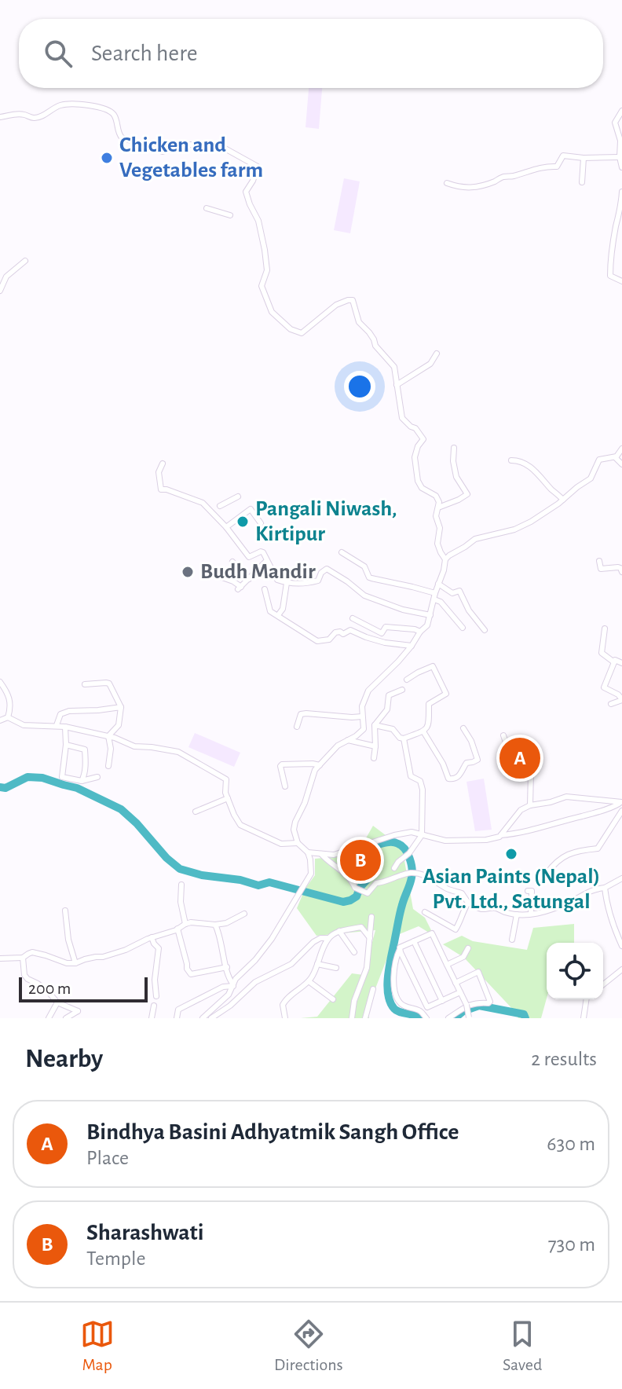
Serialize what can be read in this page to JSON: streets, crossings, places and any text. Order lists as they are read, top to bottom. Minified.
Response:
{"places":["Chicken and Vegetables farm","Pangali Niwash, Kirtipur","Budh Mandir","Asian Paints (Nepal) Pvt. Ltd., Satungal"],"scale_bar":"200 m","page":{"search":"Search here","pins":["A","B"],"scale":"200 m","heading":["Nearby","2 results"],"list":[{"mark":"A","name":"Bindhya Basini Adhyatmik Sangh Office","note":"Place","value":"630 m"},{"mark":"B","name":"Sharashwati","note":"Temple","value":"730 m"}],"nav":["Map","Directions","Saved"]}}
